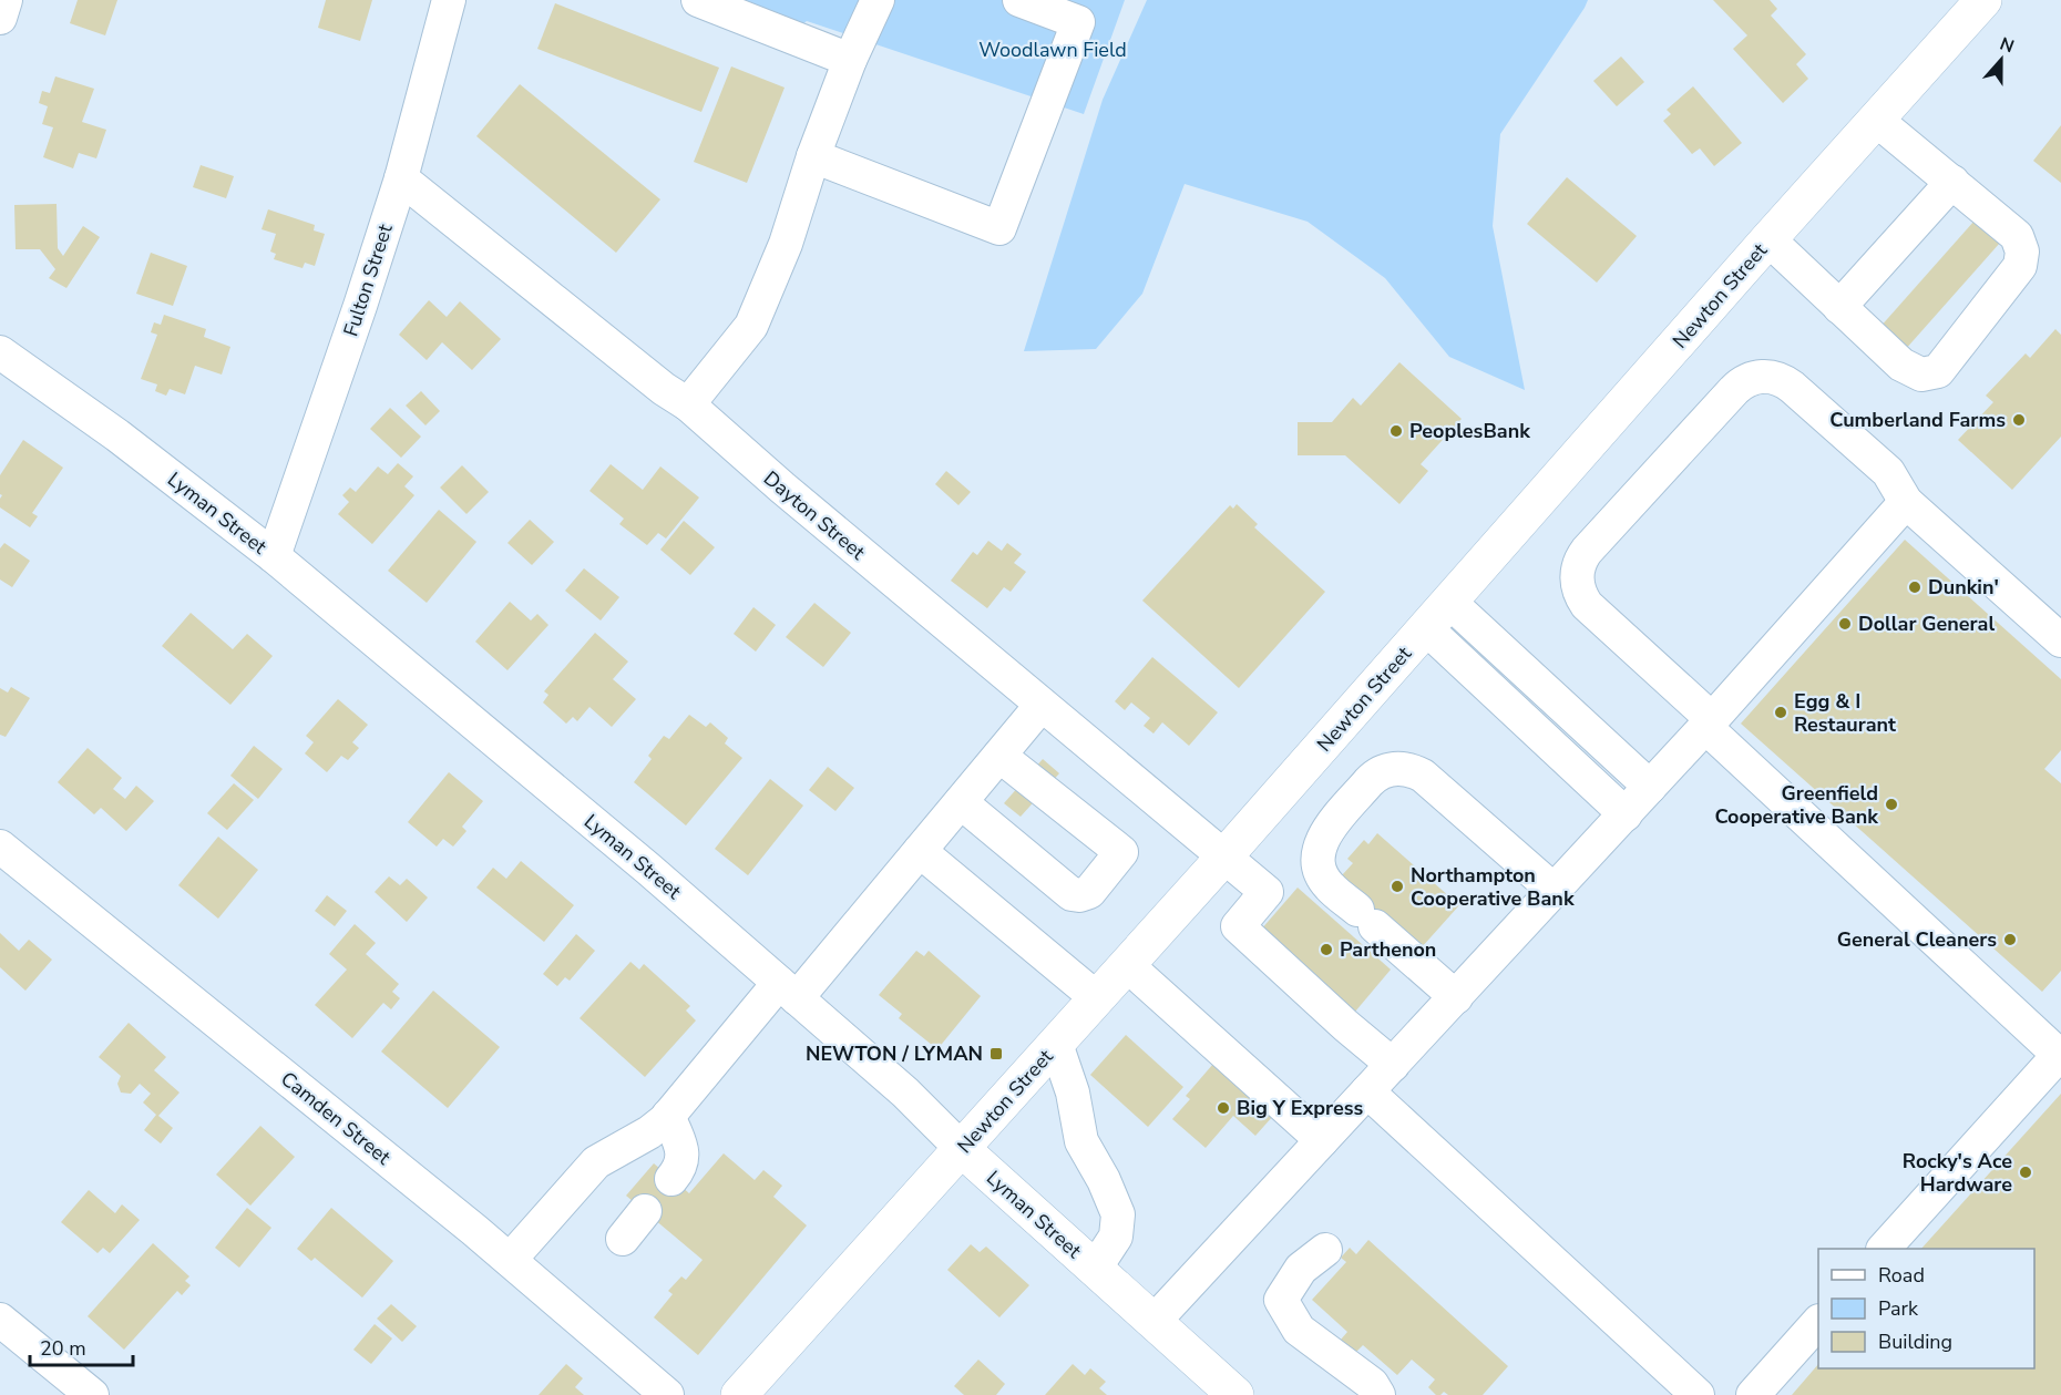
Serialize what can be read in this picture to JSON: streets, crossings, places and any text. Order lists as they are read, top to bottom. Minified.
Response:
{"streets":{"main road":["Newton Street","Lyman Street"],"street":["Fulton Street","Dayton Street","Camden Street"]},"crossings":[["Fulton Street","Lyman Street"],["Fulton Street","Dayton Street"],["Newton Street","Lyman Street"],["Newton Street","Dayton Street"]],"parks":["Woodlawn Field"],"places":{"other":["Cumberland Farms","PeoplesBank","Dunkin'","Dollar General","Egg & I Restaurant","Greenfield Cooperative Bank","Northampton Cooperative Bank","General Cleaners","Parthenon","Big Y Express","Rocky's Ace Hardware"],"transit":["NEWTON / LYMAN"]},"legend":["Road","Park","Building"],"scale_bar":"20 m","north":"top"}
